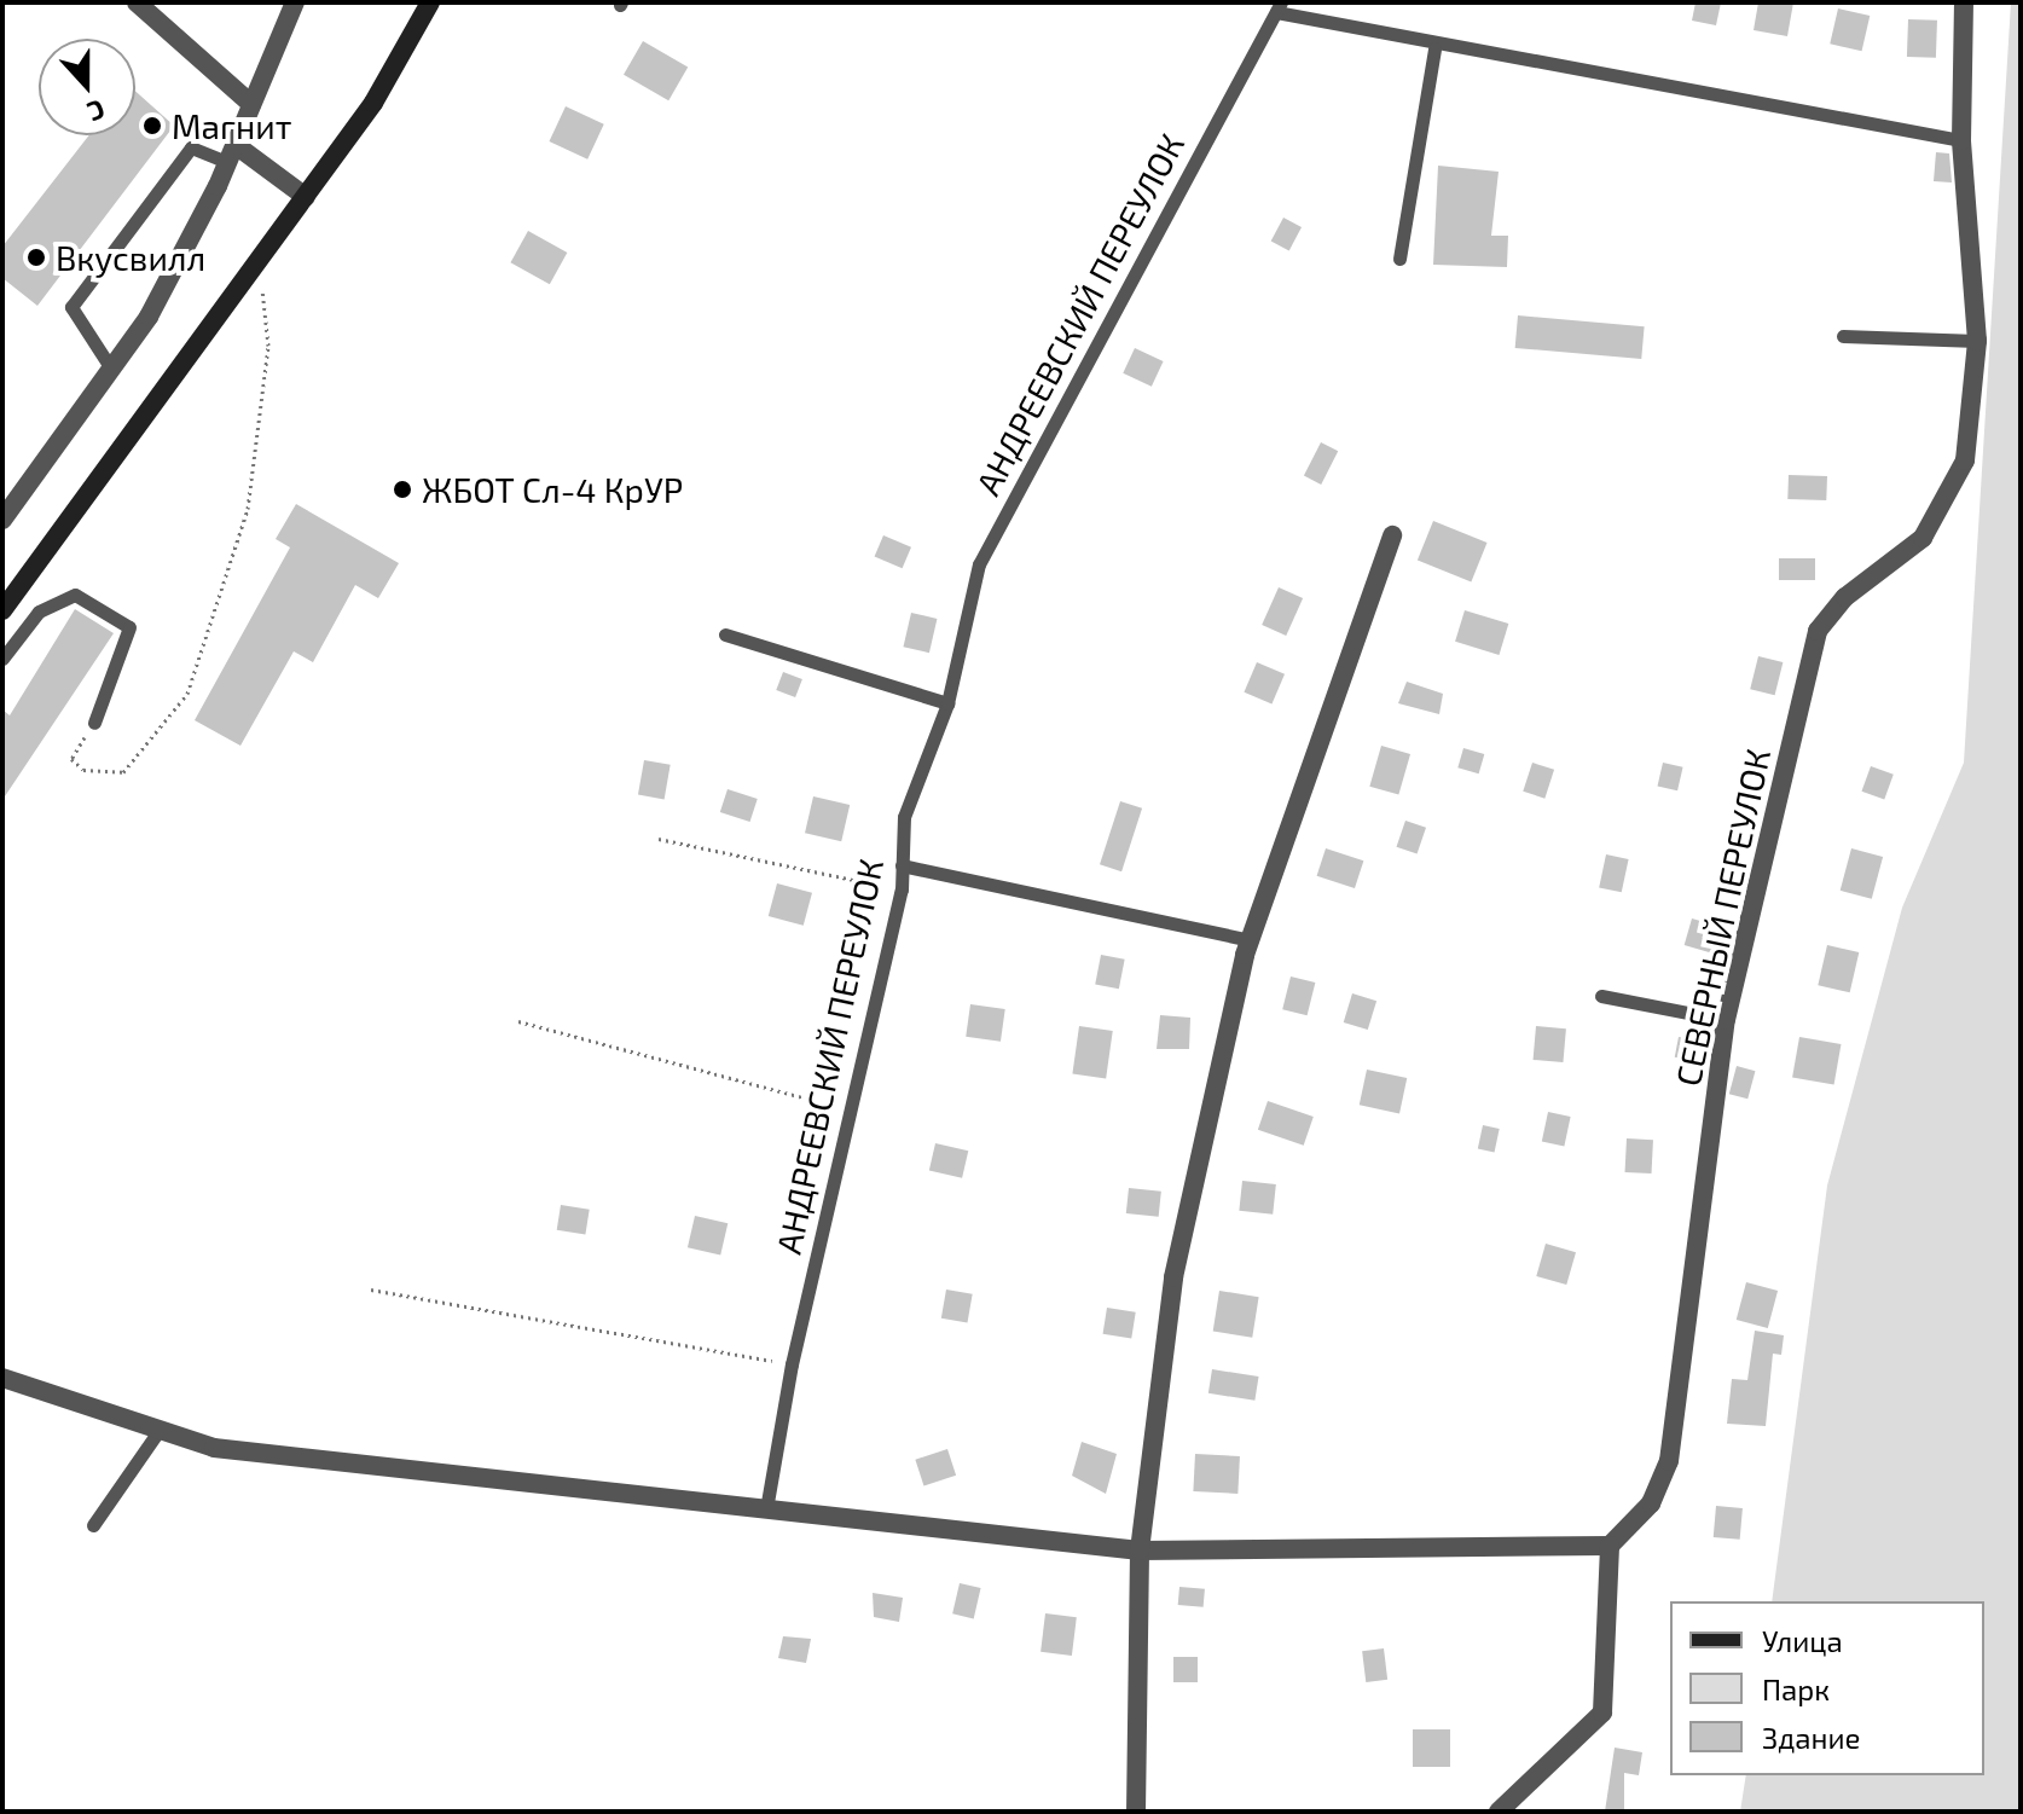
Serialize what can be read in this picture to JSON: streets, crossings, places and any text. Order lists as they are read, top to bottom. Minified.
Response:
{"streets":{"street":["СЕВЕРНЫЙ ПЕРЕУЛОК"],"lane":["АНДРЕЕВСКИЙ ПЕРЕУЛОК"]},"places":["Магнит","Вкусвилл","ЖБОТ Сл-4 КрУР"],"legend":["Улица","Парк","Здание"],"north":"bottom"}
